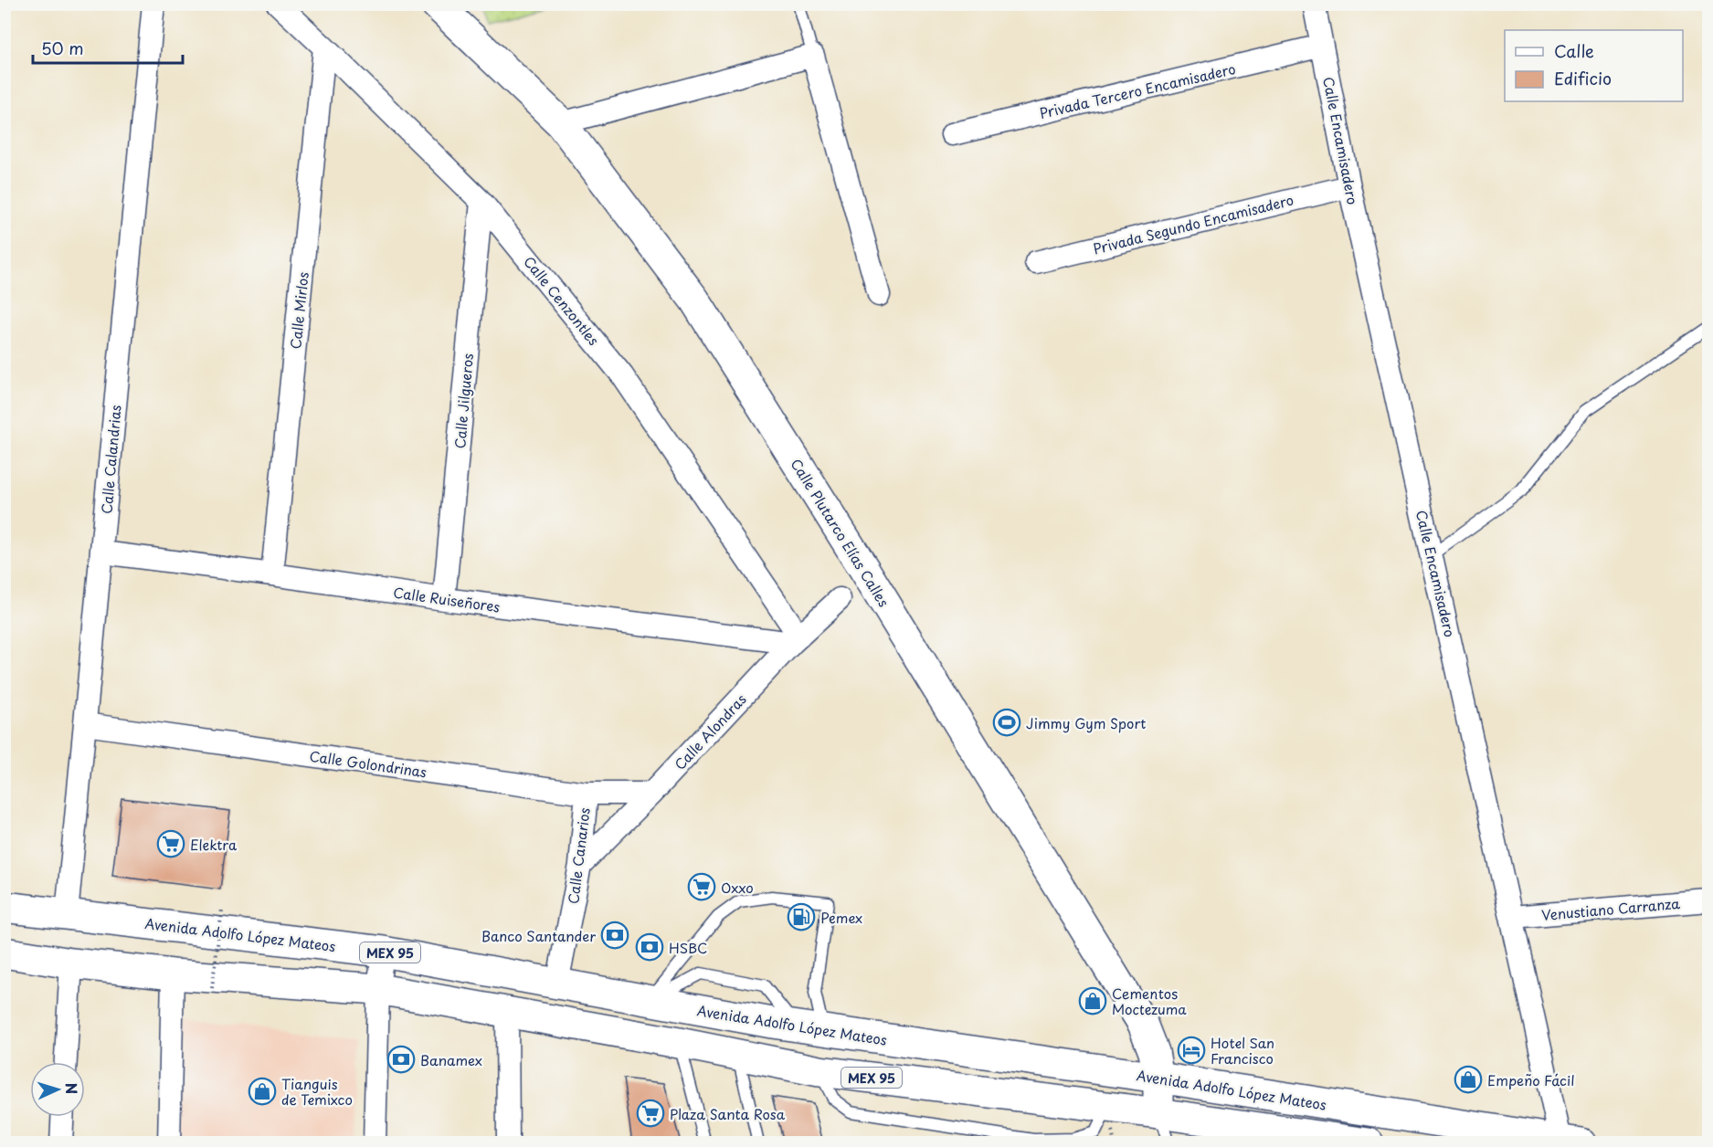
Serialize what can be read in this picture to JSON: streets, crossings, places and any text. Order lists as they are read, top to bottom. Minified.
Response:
{"streets":{"main road":["Calle Plutarco Elías Calles","Avenida Adolfo López Mateos","MEX 95"],"street":["Privada Tercero Encamisadero","Calle Encamisadero","Privada Segundo Encamisadero","Calle Cenzontles","Calle Mirlos","Calle Jilgueros","Calle Calandrias","Calle Ruiseñores","Calle Alondras","Calle Golondrinas","Calle Canarios","Venustiano Carranza"]},"crossings":[["Privada Tercero Encamisadero","Calle Encamisadero"],["Calle Encamisadero","Privada Segundo Encamisadero"],["Calle Encamisadero","Venustiano Carranza"],["Calle Encamisadero","Avenida Adolfo López Mateos"],["Calle Cenzontles","Calle Mirlos"],["Calle Cenzontles","Calle Jilgueros"],["Calle Cenzontles","Calle Ruiseñores"],["Calle Cenzontles","Calle Alondras"],["Calle Mirlos","Calle Ruiseñores"],["Calle Jilgueros","Calle Ruiseñores"],["Calle Calandrias","Calle Ruiseñores"],["Calle Calandrias","Calle Golondrinas"],["Calle Calandrias","Avenida Adolfo López Mateos"],["Calle Plutarco Elías Calles","Avenida Adolfo López Mateos"],["Calle Plutarco Elías Calles","MEX 95"],["Calle Ruiseñores","Calle Alondras"],["Calle Alondras","Calle Golondrinas"],["Calle Alondras","Calle Canarios"],["Calle Golondrinas","Calle Canarios"],["Calle Canarios","Avenida Adolfo López Mateos"]],"places":{"sports":["Jimmy Gym Sport"],"supermarket":["Elektra","Oxxo","Plaza Santa Rosa"],"fuel station":["Pemex"],"bank":["Banco Santander","HSBC","Banamex"],"shop":["Cementos Moctezuma","Empeño Fácil","Tianguis de Temixco"],"hotel":["Hotel San Francisco"]},"legend":["Calle","Edificio"],"scale_bar":"50 m","north":"right"}
